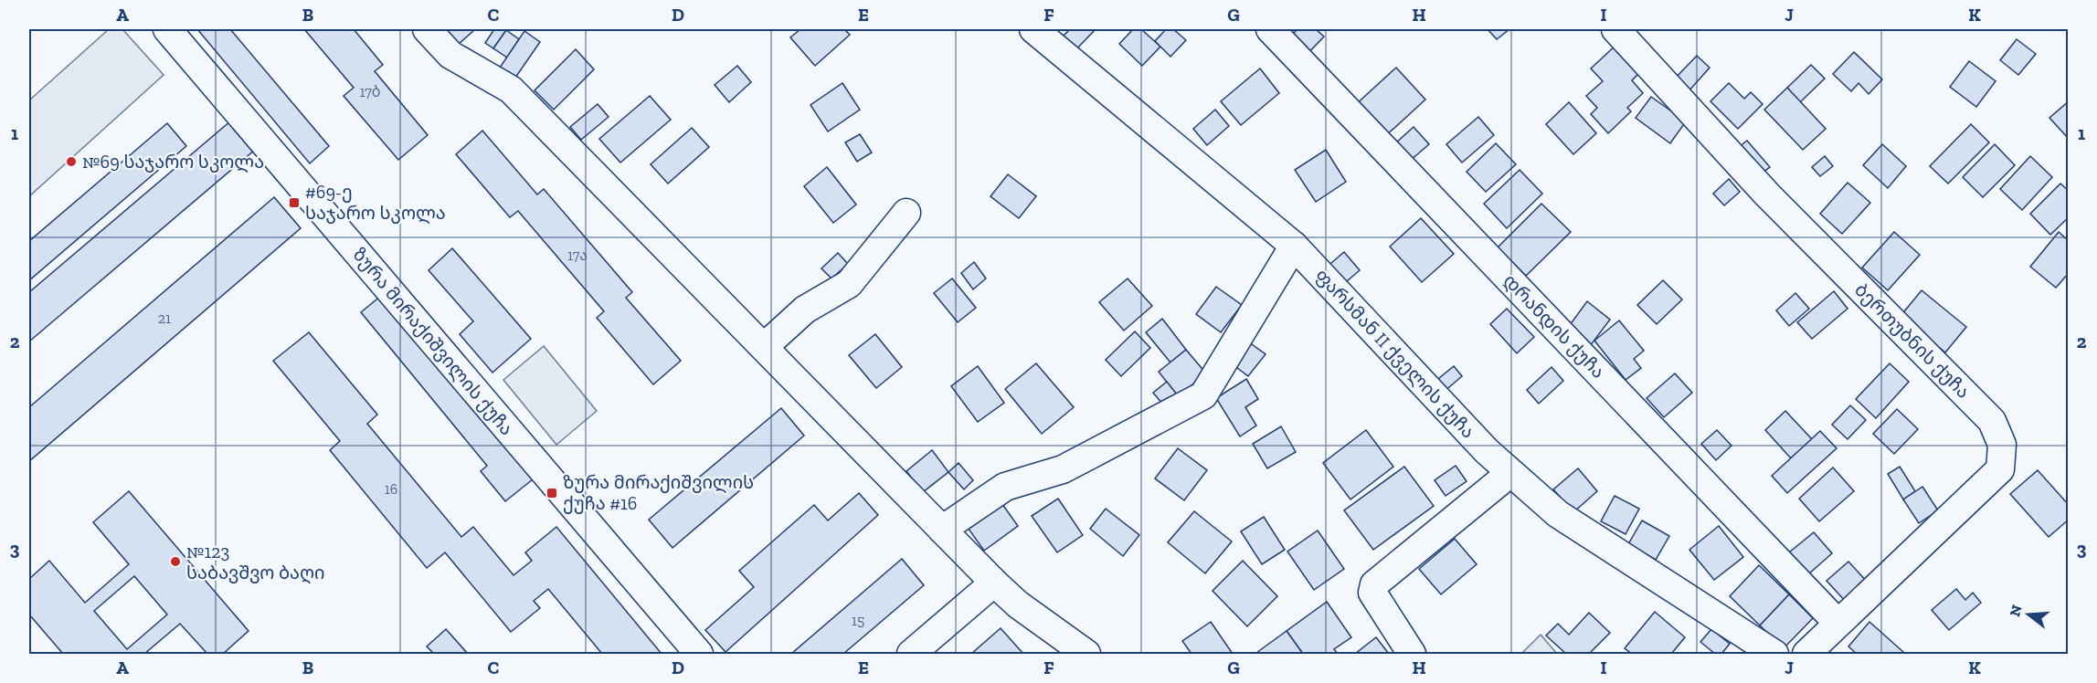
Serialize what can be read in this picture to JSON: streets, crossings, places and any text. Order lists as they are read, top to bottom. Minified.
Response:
{"streets":{"street":["დრანდის ქუჩა","ბერთუბნის ქუჩა","ზურა მირაქიშვილის ქუჩა","ფარსმან II ქველის ქუჩა"]},"crossings":[["დრანდის ქუჩა","ბერთუბნის ქუჩა"]],"places":{"other":["№69 საჯარო სკოლა","№123 საბავშვო ბაღი"],"transit":["#69-ე საჯარო სკოლა","ზურა მირაქიშვილის ქუჩა #16"]},"house_numbers":["17ბ","17ა","21","16","15"],"north":"left","grid":{"columns":["A","B","C","D","E","F","G","H","I","J","K"],"rows":["1","2","3"]}}
